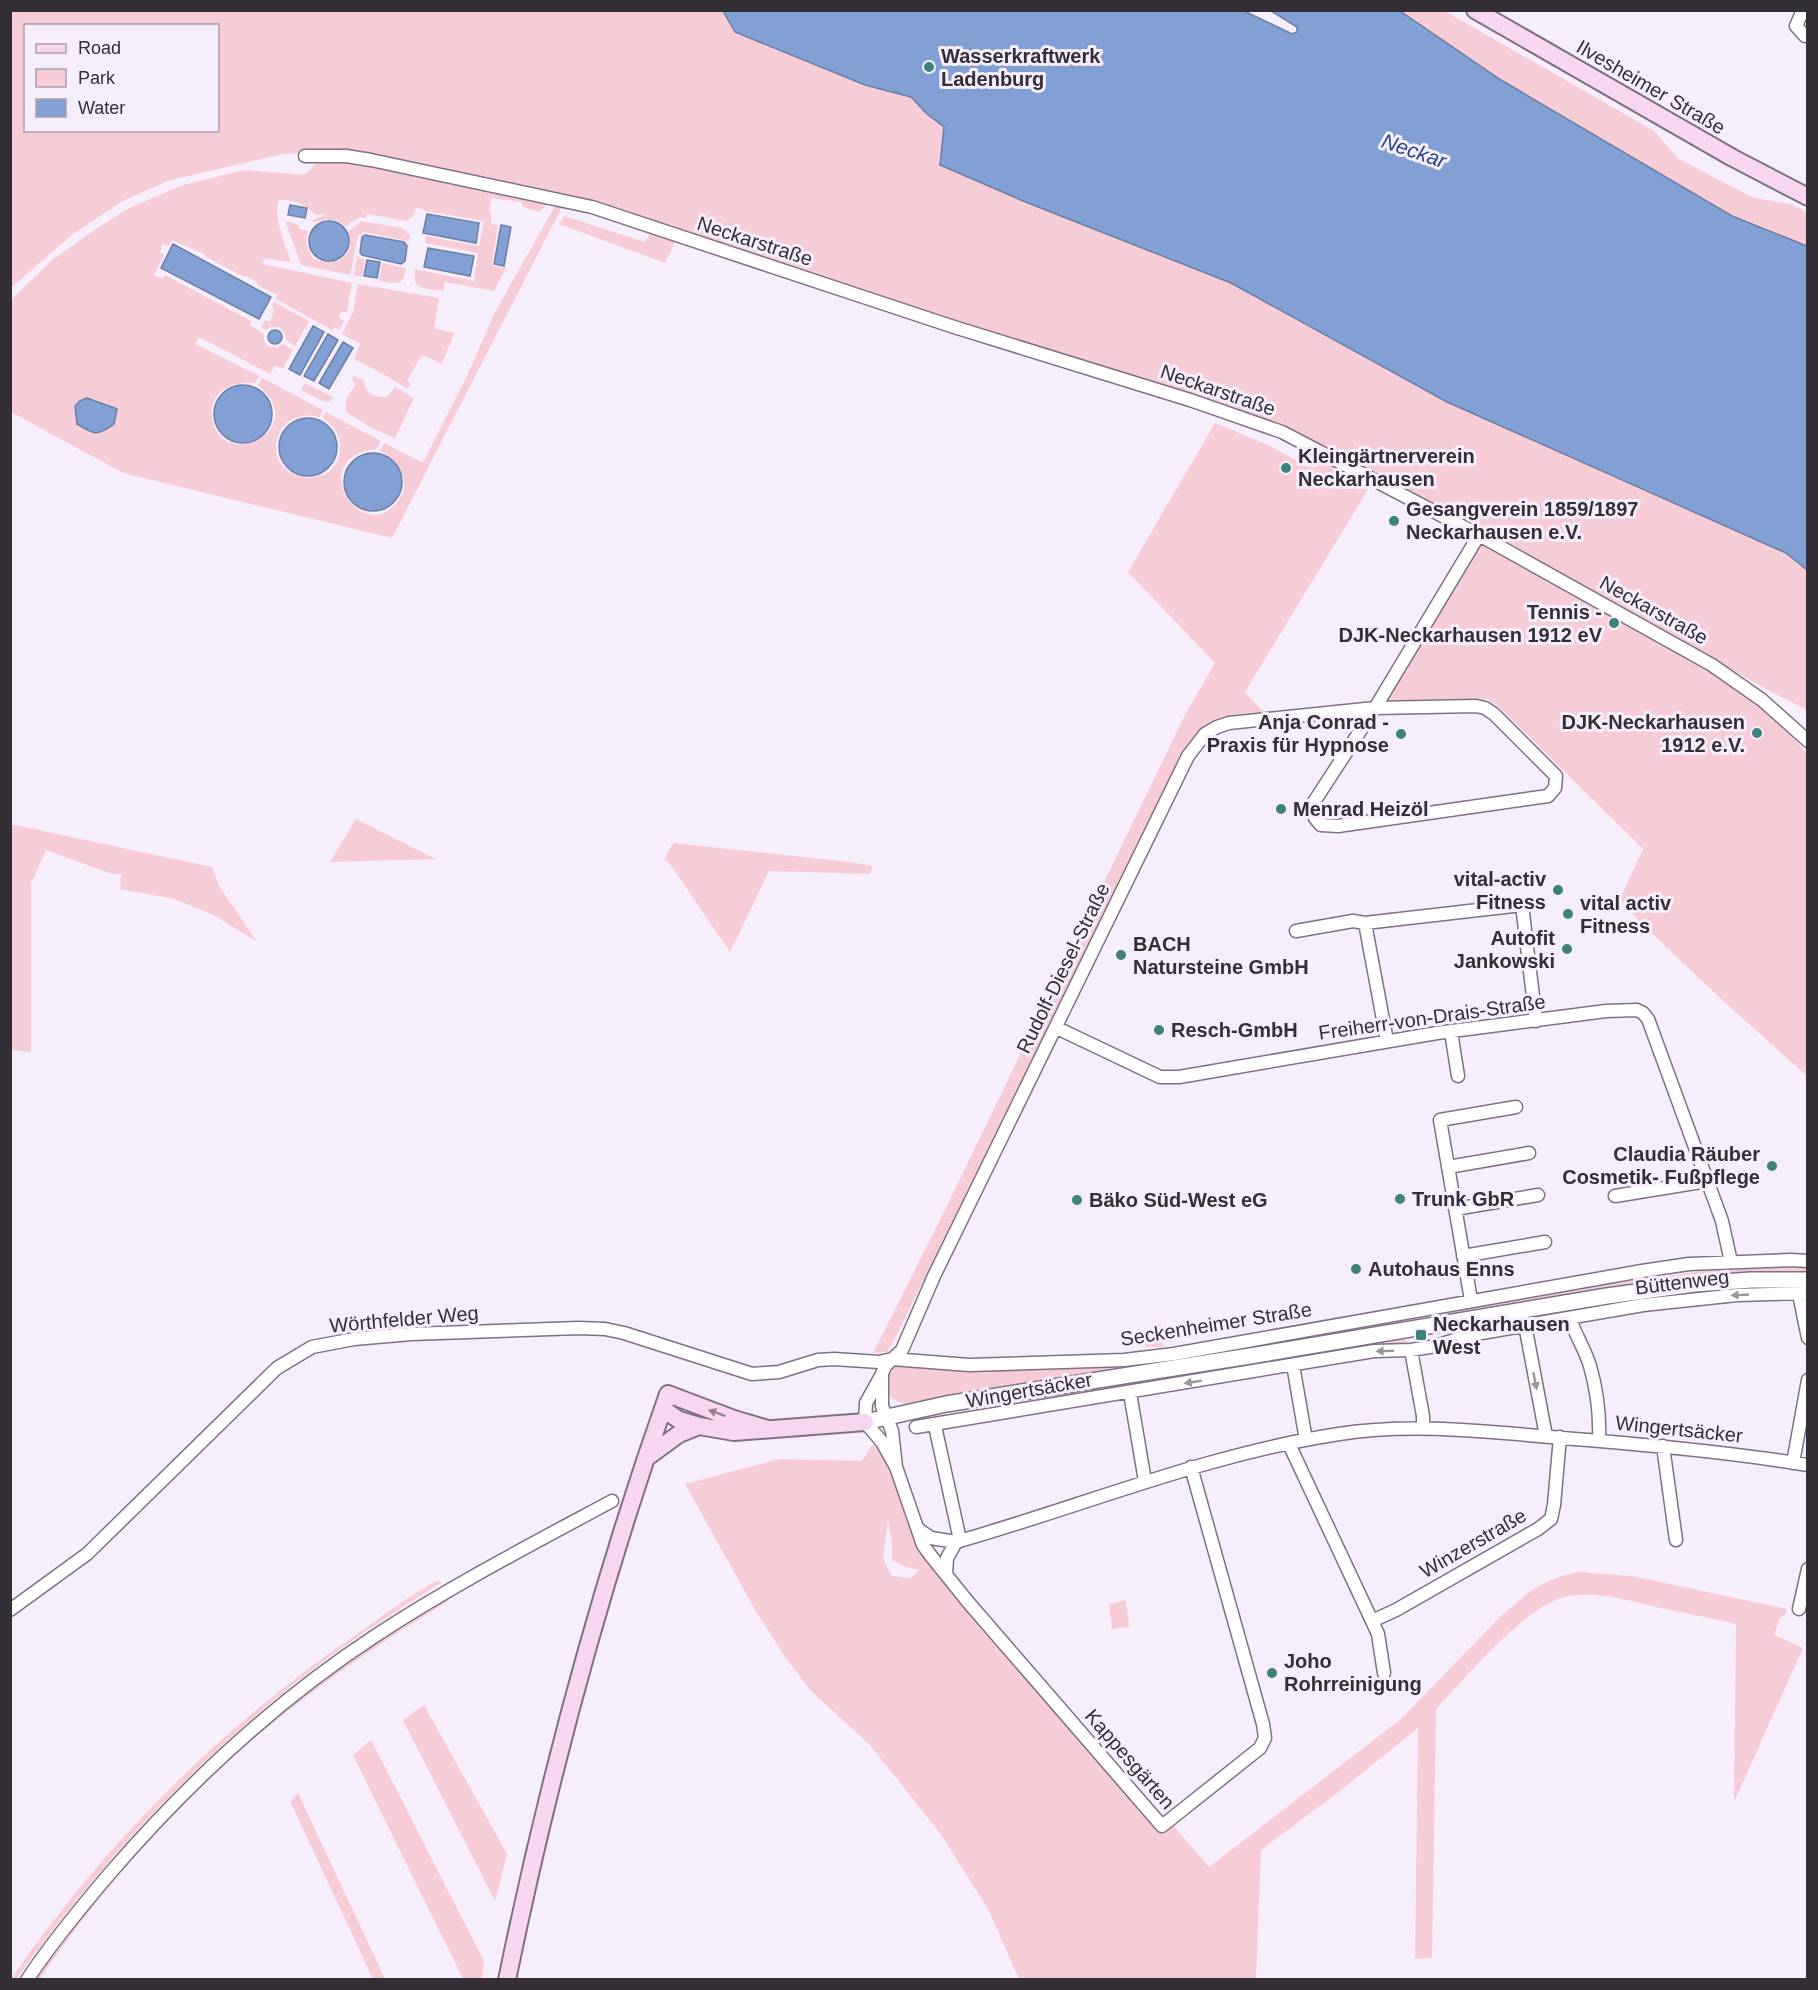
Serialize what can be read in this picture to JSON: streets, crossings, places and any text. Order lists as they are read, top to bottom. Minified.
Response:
{"streets":{"main road":["Ilvesheimer Straße"],"street":["Neckarstraße","Rudolf-Diesel-Straße","Freiherr-von-Drais-Straße","Büttenweg","Wörthfelder Weg","Seckenheimer Straße","Wingertsäcker","Winzerstraße","Kappesgärten"]},"crossings":[["Rudolf-Diesel-Straße","Freiherr-von-Drais-Straße"],["Rudolf-Diesel-Straße","Wörthfelder Weg"],["Rudolf-Diesel-Straße","Seckenheimer Straße"],["Rudolf-Diesel-Straße","Kappesgärten"],["Freiherr-von-Drais-Straße","Seckenheimer Straße"],["Büttenweg","Wingertsäcker"],["Wörthfelder Weg","Seckenheimer Straße"],["Wingertsäcker","Winzerstraße"],["Wingertsäcker","Kappesgärten"]],"water":["Neckar"],"places":{"other":["Wasserkraftwerk Ladenburg","Kleingärtnerverein Neckarhausen","Gesangverein 1859/1897 Neckarhausen e.V.","Tennis - DJK-Neckarhausen 1912 eV","DJK-Neckarhausen 1912 e.V.","Anja Conrad - Praxis für Hypnose","Menrad Heizöl","vital-activ Fitness","vital activ Fitness","Autofit Jankowski","BACH Natursteine GmbH","Resch-GmbH","Claudia Räuber Cosmetik- Fußpflege","Trunk GbR","Bäko Süd-West eG","Autohaus Enns","Joho Rohrreinigung"],"transit":["Neckarhausen West"]},"legend":["Road","Park","Water"]}
